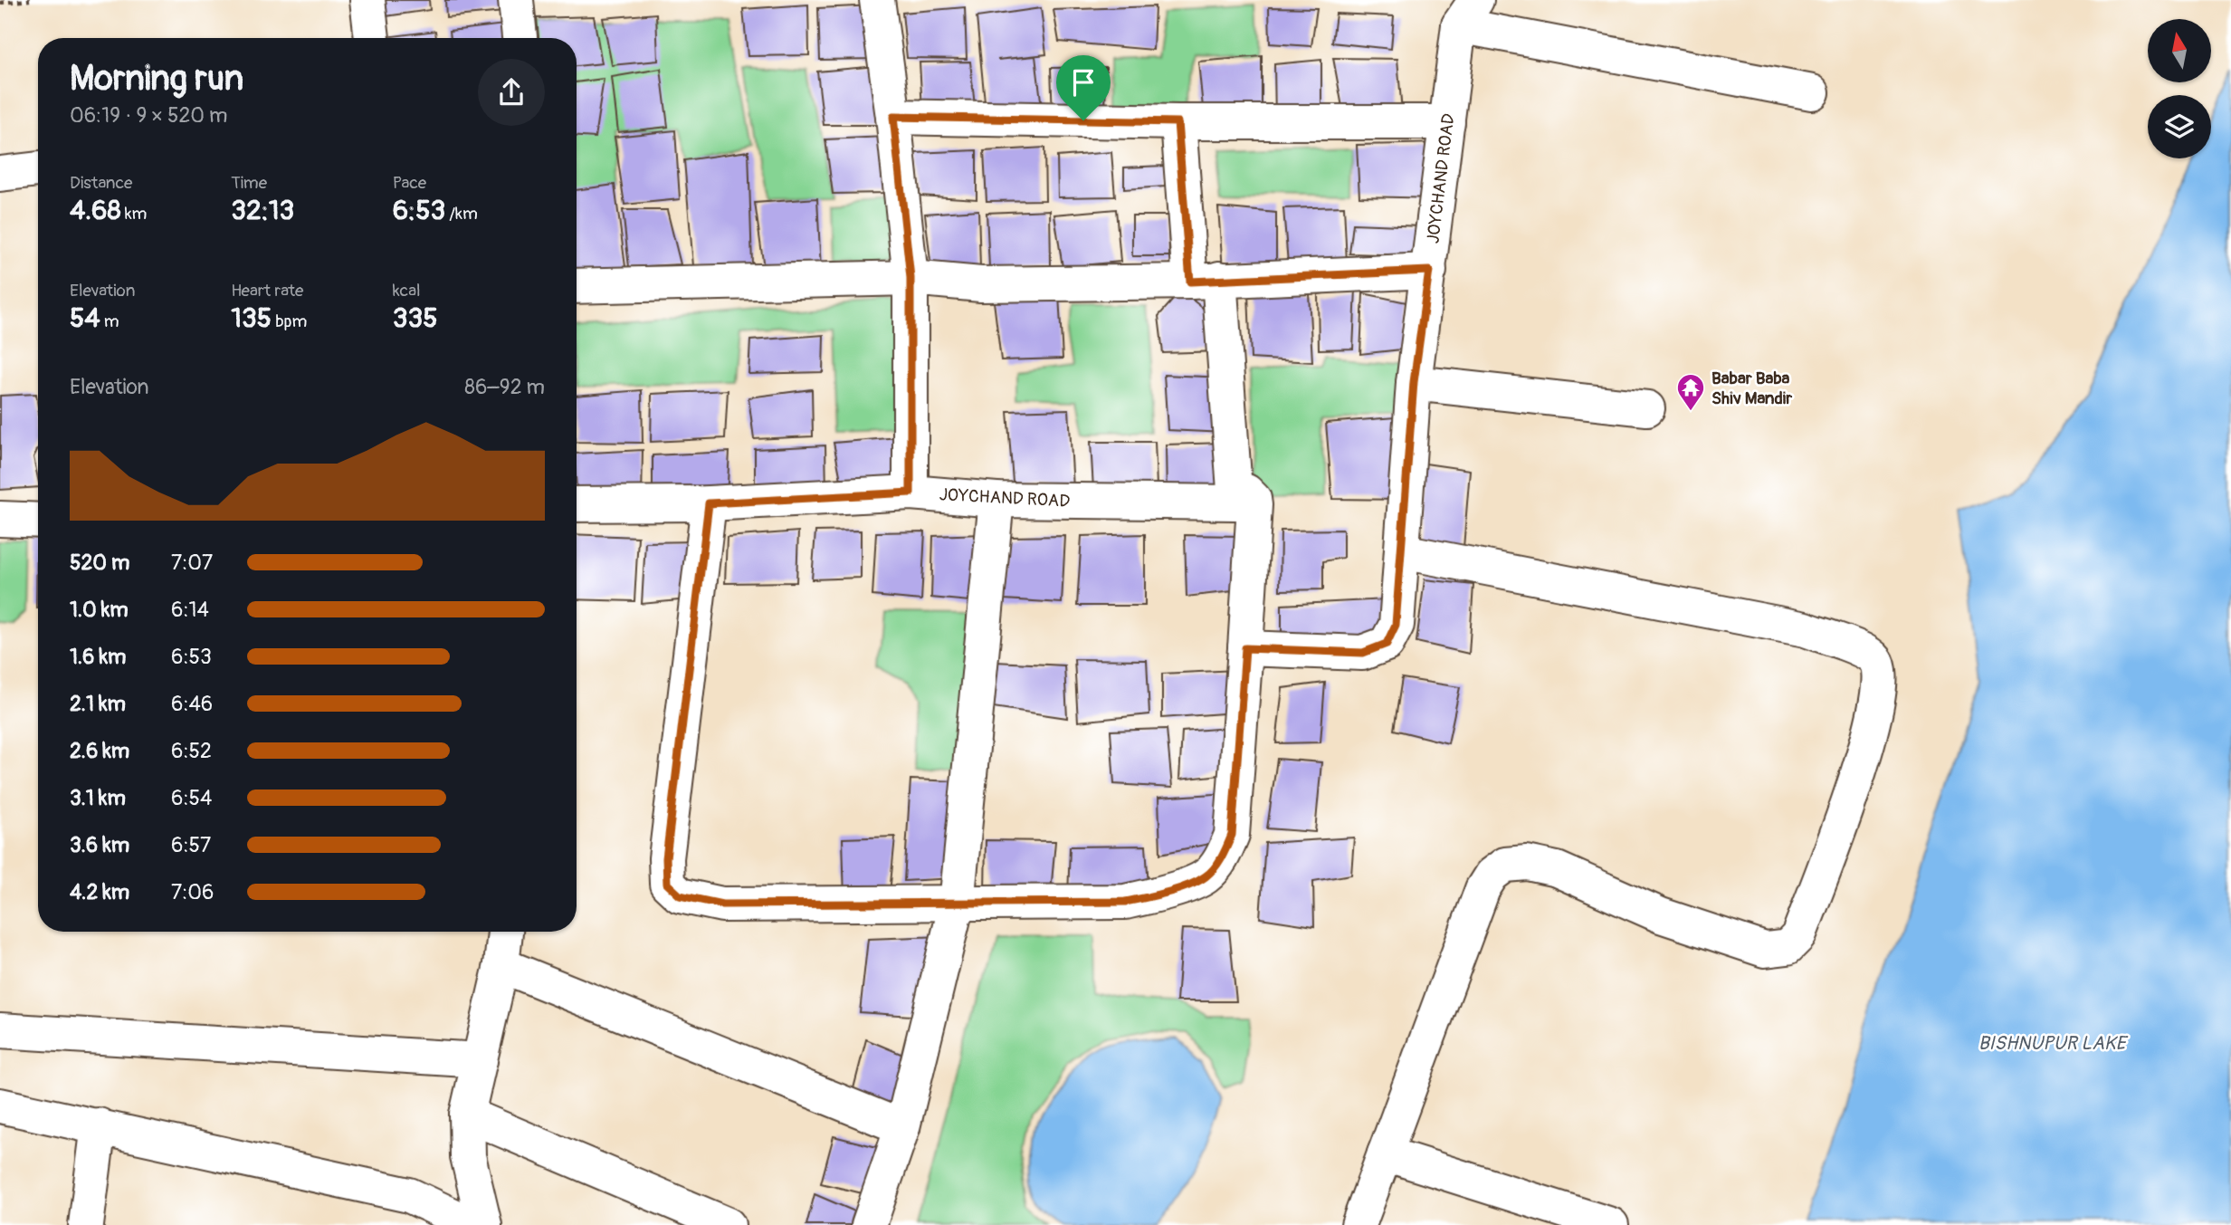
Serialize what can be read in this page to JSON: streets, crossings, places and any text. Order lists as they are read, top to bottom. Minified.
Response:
{"streets":{"street":["JOYCHAND ROAD"]},"water":["BISHNUPUR LAKE"],"places":{"temple":["Babar Baba Shiv Mandir"]},"north":"top","page":{"heading":["Morning run","06:19 · 9 × 520 m"],"stats":[["Distance","4.68 km"],["Time","32:13"],["Pace","6:53 /km"],["Elevation","54 m"],["Heart rate","135 bpm"],["kcal","335"]],"chart":["Elevation","86–92 m"],"list":[{"name":"520 m","note":"7:07"},{"name":"1.0 km","note":"6:14"},{"name":"1.6 km","note":"6:53"},{"name":"2.1 km","note":"6:46"},{"name":"2.6 km","note":"6:52"},{"name":"3.1 km","note":"6:54"},{"name":"3.6 km","note":"6:57"},{"name":"4.2 km","note":"7:06"}]}}
